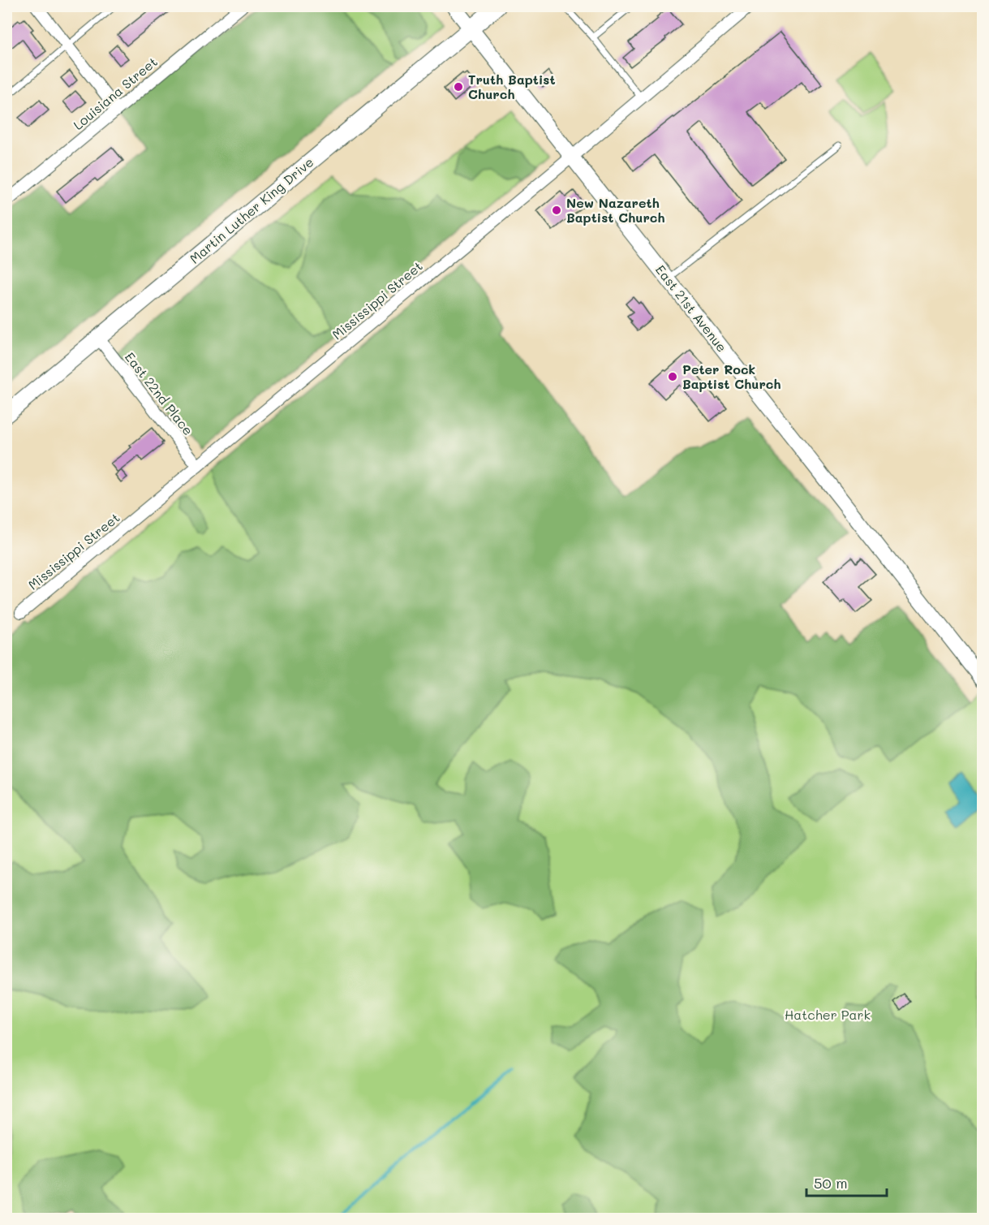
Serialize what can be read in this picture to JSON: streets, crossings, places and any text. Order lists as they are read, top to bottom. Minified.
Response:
{"streets":{"main road":["Martin Luther King Drive"],"street":["Louisiana Street","Mississippi Street","East 21st Avenue","East 22nd Place"]},"crossings":[["Martin Luther King Drive","East 21st Avenue"],["Martin Luther King Drive","East 22nd Place"],["Mississippi Street","East 21st Avenue"],["Mississippi Street","East 22nd Place"]],"parks":["Hatcher Park"],"places":["Truth Baptist Church","New Nazareth Baptist Church","Peter Rock Baptist Church"],"scale_bar":"50 m"}
